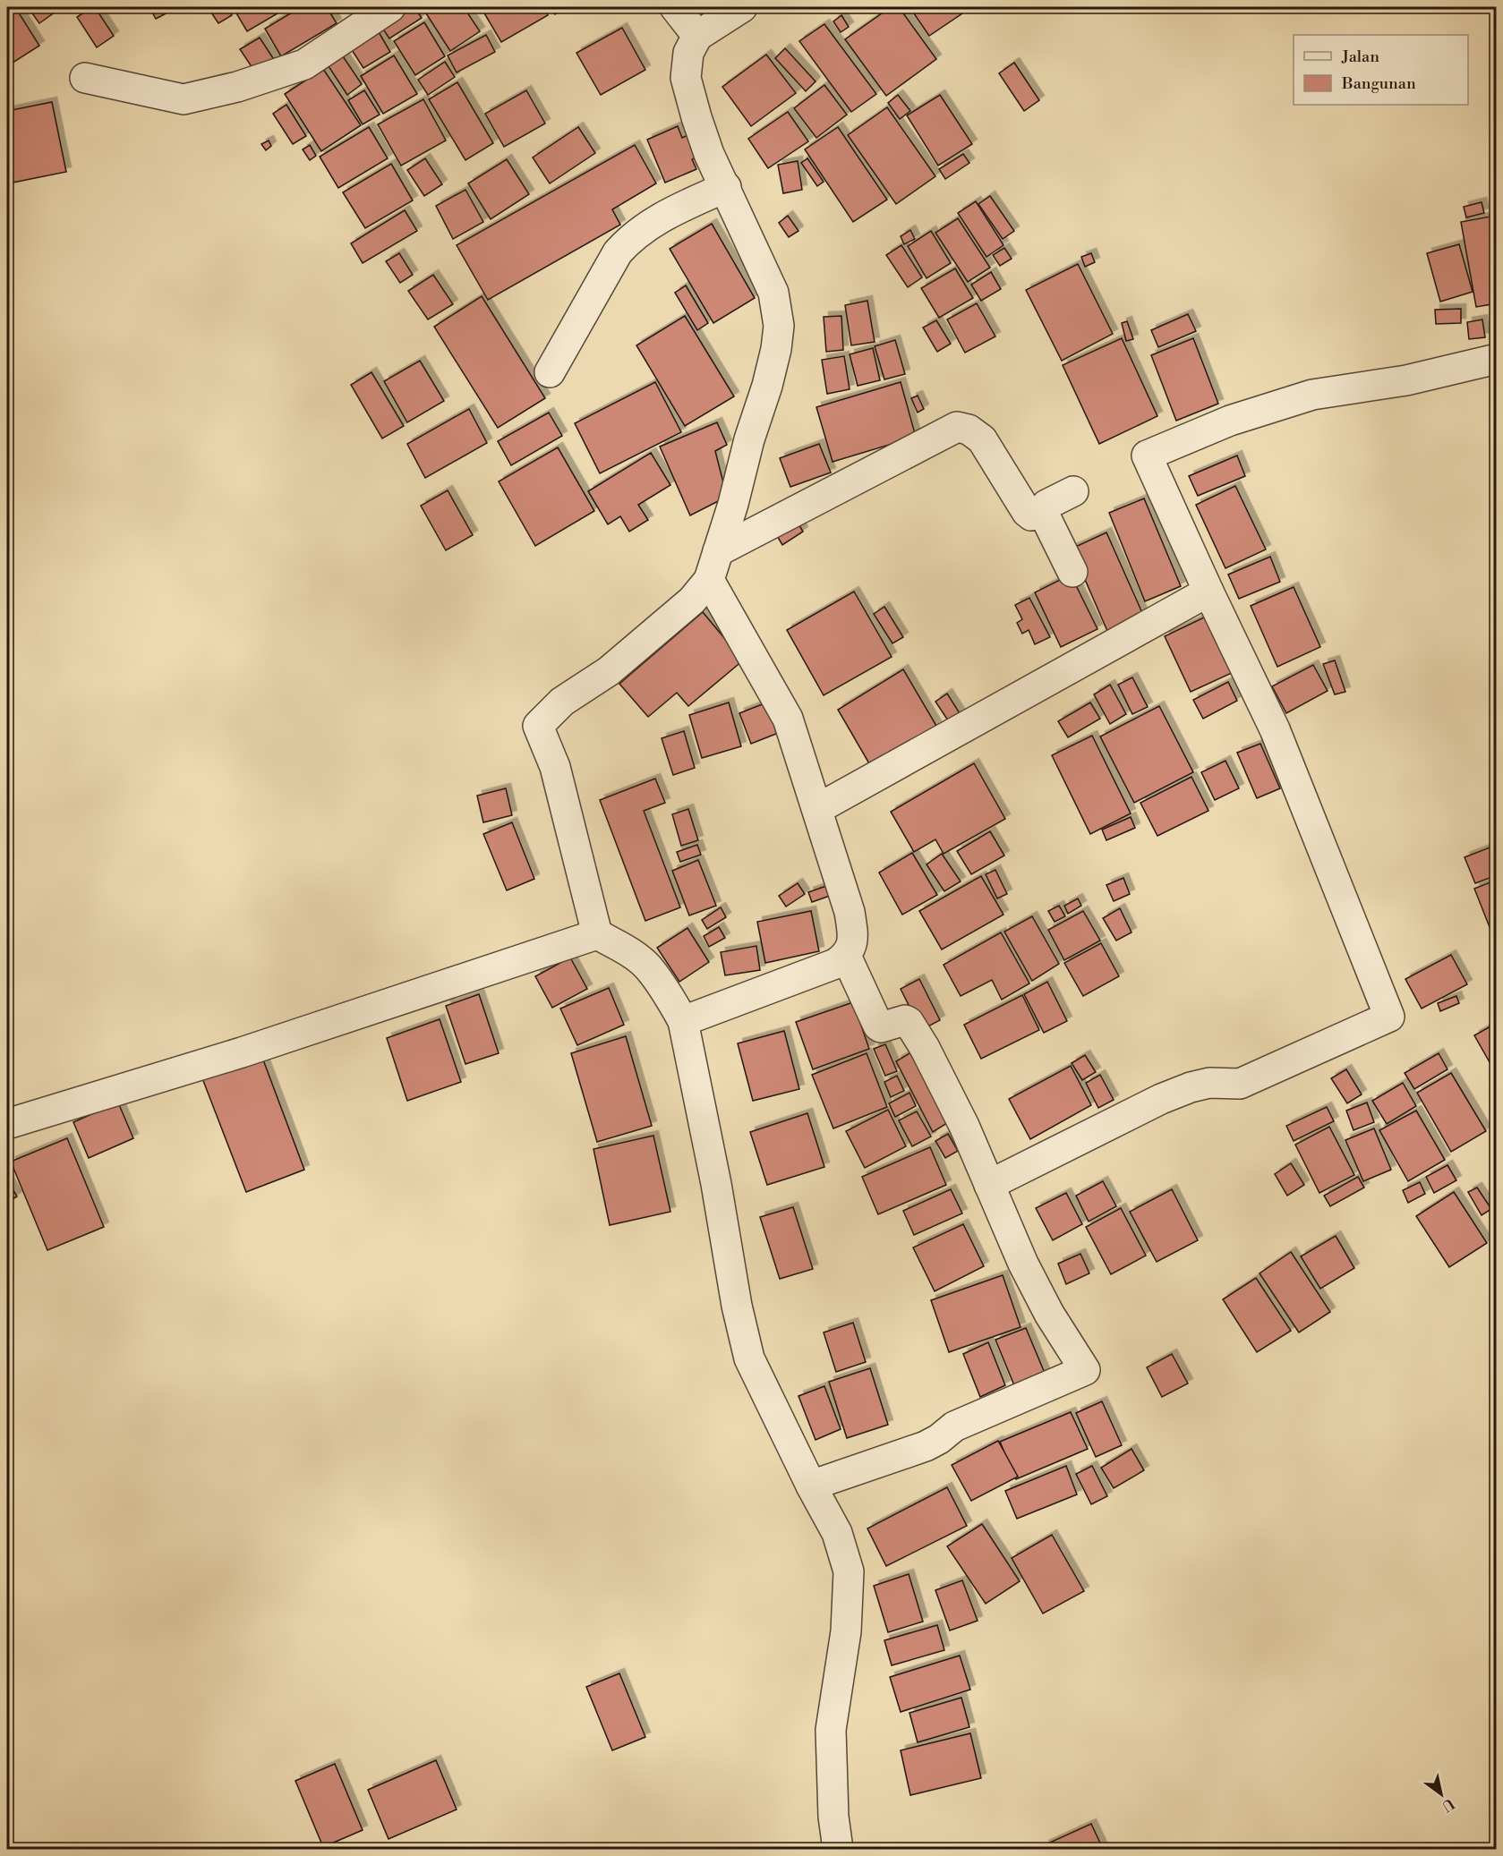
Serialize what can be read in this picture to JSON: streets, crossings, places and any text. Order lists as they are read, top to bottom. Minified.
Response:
{"legend":["Jalan","Bangunan"],"north":"bottom right"}
